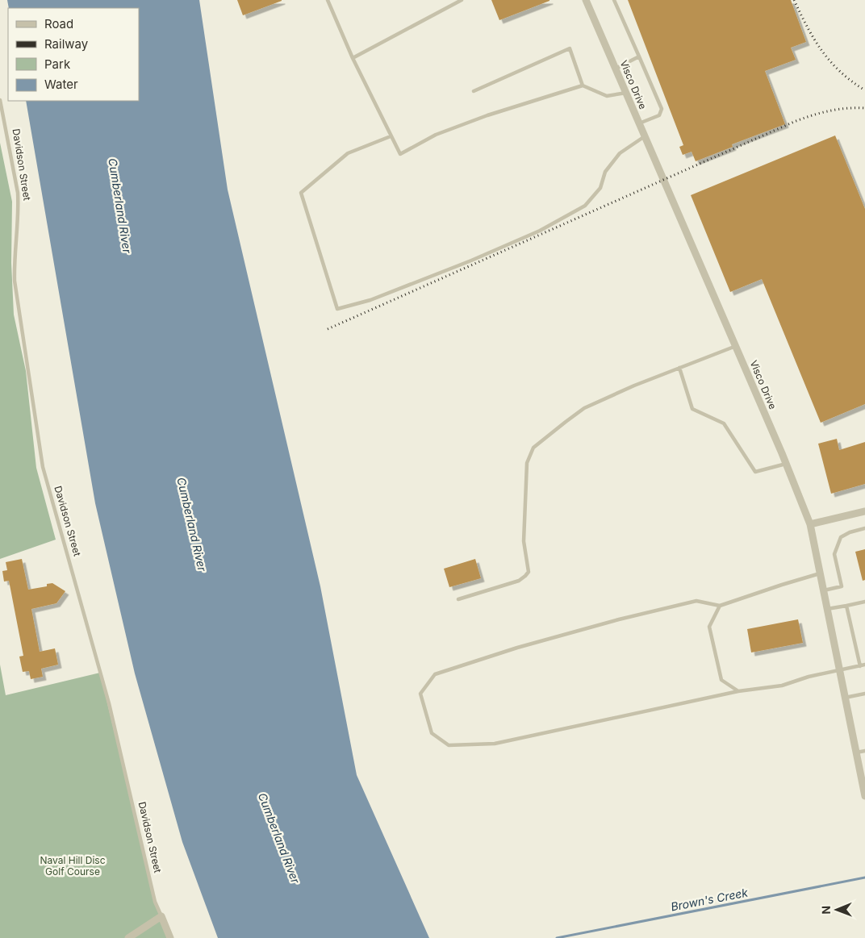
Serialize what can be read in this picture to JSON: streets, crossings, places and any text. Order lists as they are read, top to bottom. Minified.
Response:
{"streets":{"street":["Visco Drive","Davidson Street"]},"water":["Cumberland River","Brown's Creek"],"parks":["Naval Hill Disc Golf Course"],"legend":["Road","Railway","Park","Water"],"north":"left"}
